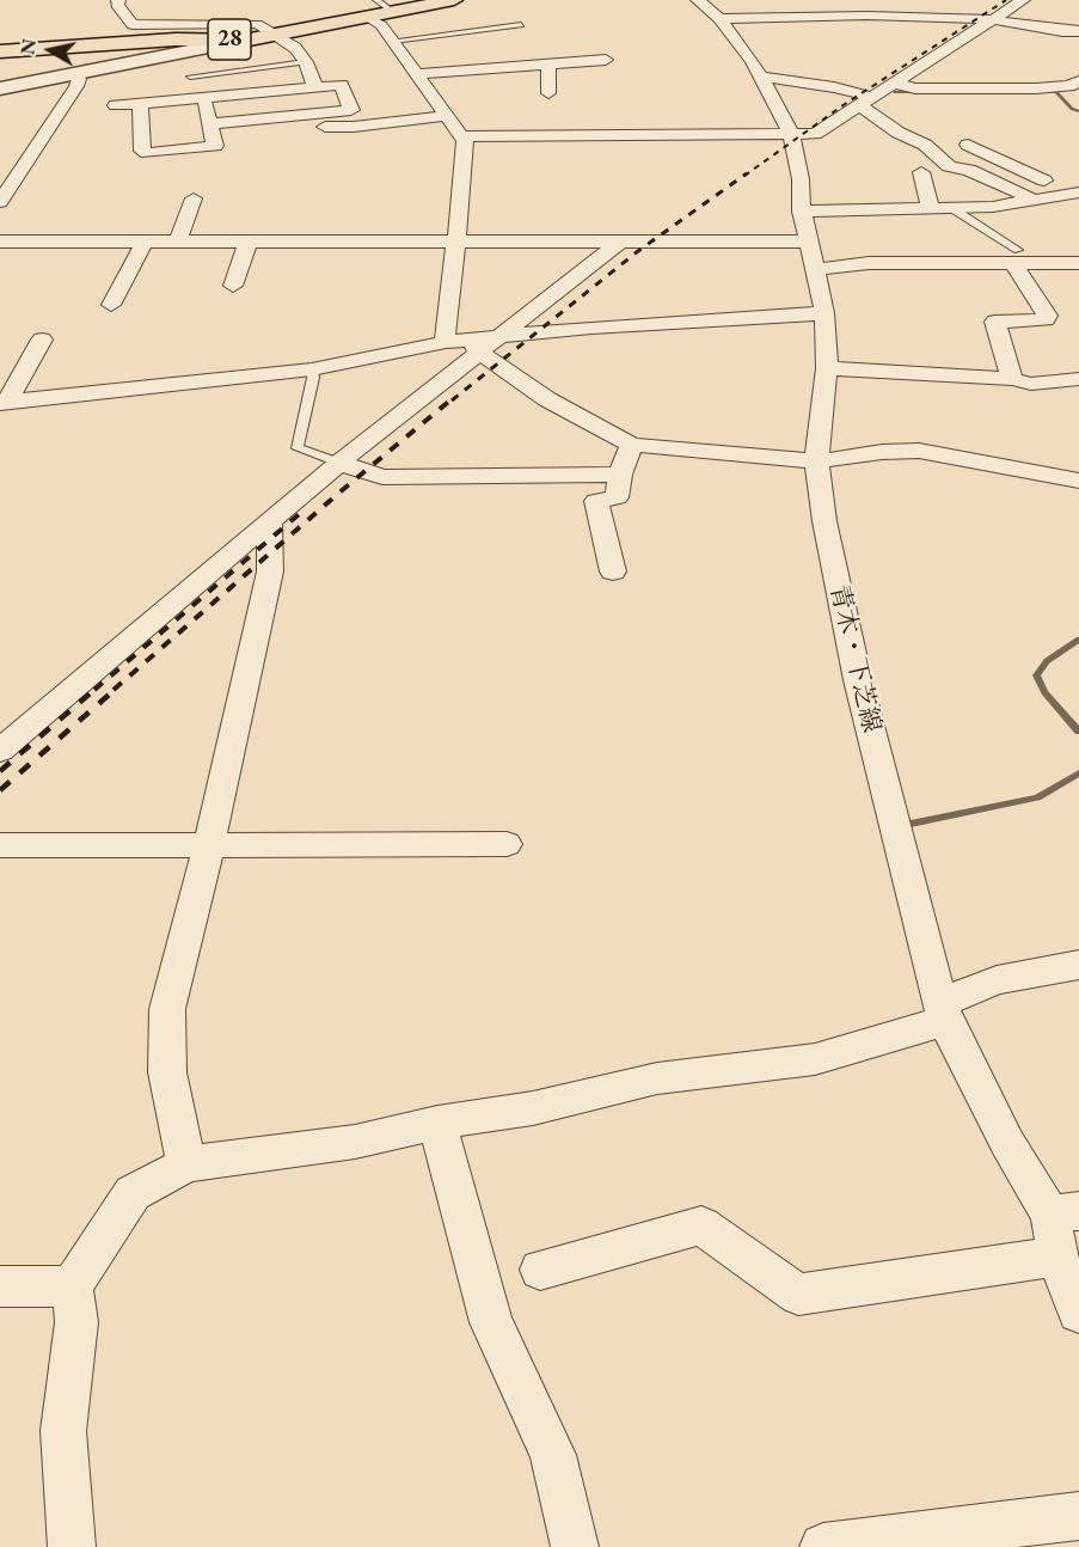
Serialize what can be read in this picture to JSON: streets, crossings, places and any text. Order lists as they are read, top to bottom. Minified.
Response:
{"streets":{"main road":["28"],"street":["青木・下芝線"]},"north":"left"}
